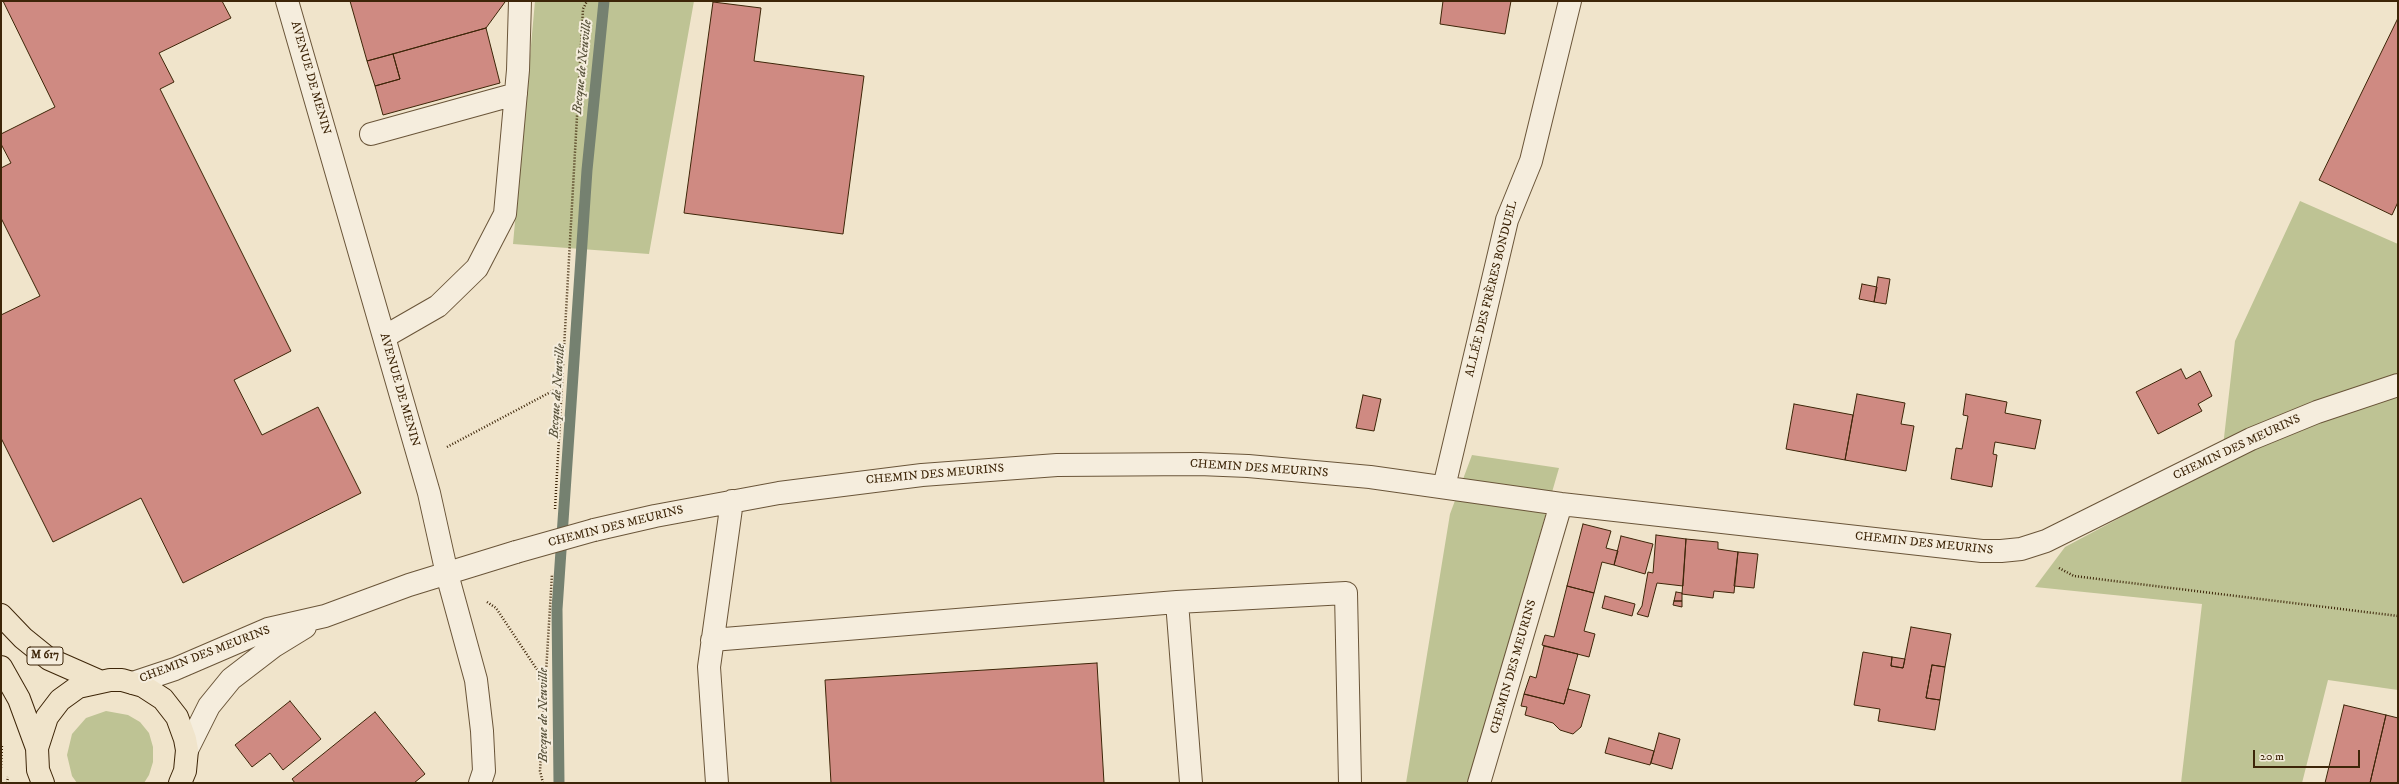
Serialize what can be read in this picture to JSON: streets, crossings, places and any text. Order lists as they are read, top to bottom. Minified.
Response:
{"streets":{"main road":["M 617"],"street":["AVENUE DE MENIN","ALLÉE DES FRÈRES BONDUEL","CHEMIN DES MEURINS"]},"crossings":[["AVENUE DE MENIN","CHEMIN DES MEURINS"],["ALLÉE DES FRÈRES BONDUEL","CHEMIN DES MEURINS"]],"water":["Becque de Neuville"],"scale_bar":"20 m"}
